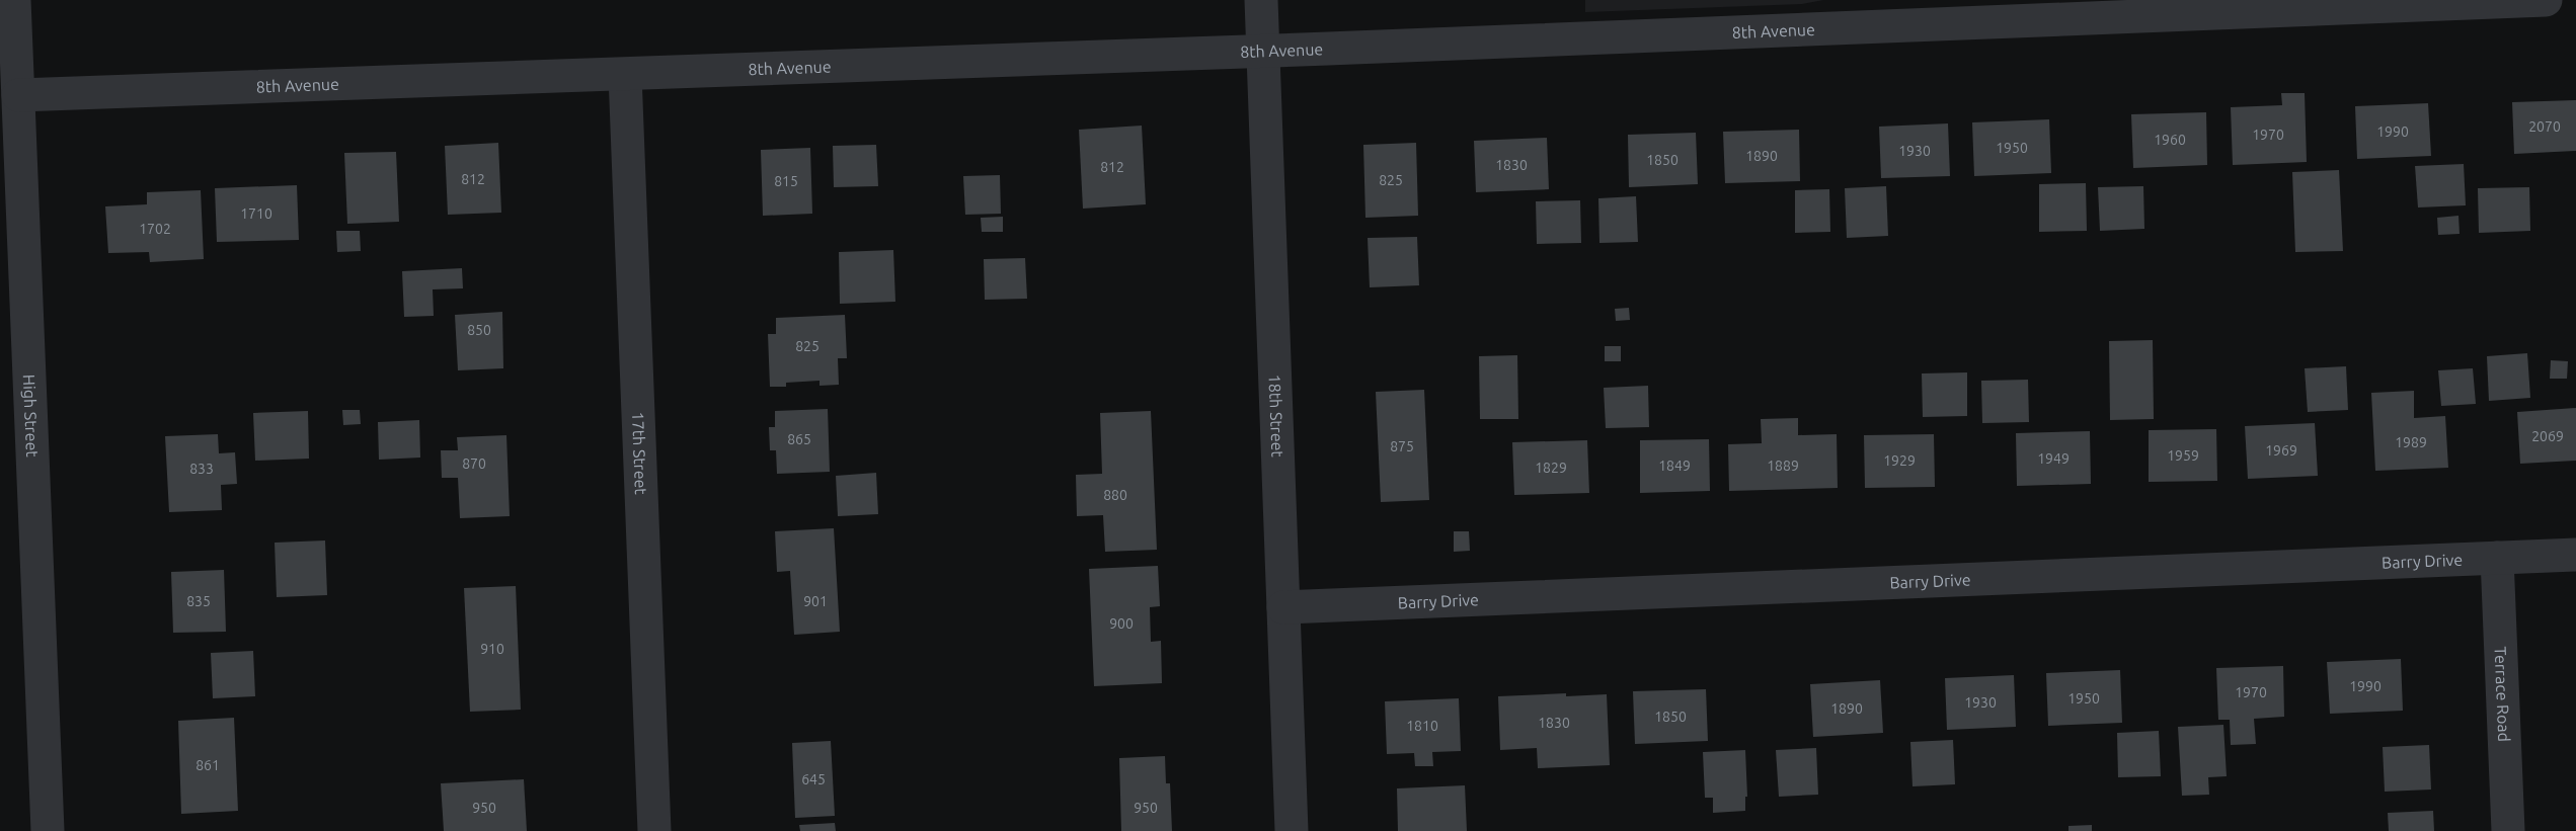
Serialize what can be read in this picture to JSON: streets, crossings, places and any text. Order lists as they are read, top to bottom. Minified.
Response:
{"streets":{"street":["8th Avenue","18th Street","High Street","17th Street","Barry Drive","Terrace Road"]},"crossings":[["8th Avenue","18th Street"],["8th Avenue","High Street"],["8th Avenue","17th Street"],["18th Street","Barry Drive"],["Barry Drive","Terrace Road"]],"house_numbers":["2070","1990","1970","1960","1950","1930","1890","1850","1830","812","812","825","815","1710","1702","850","825","2069","865","1989","875","1969","1959","1949","1929","870","1849","1889","1829","833","880","835","901","900","910","1990","1970","1950","1930","1890","1850","1830","1810","861","645","950","950"]}
